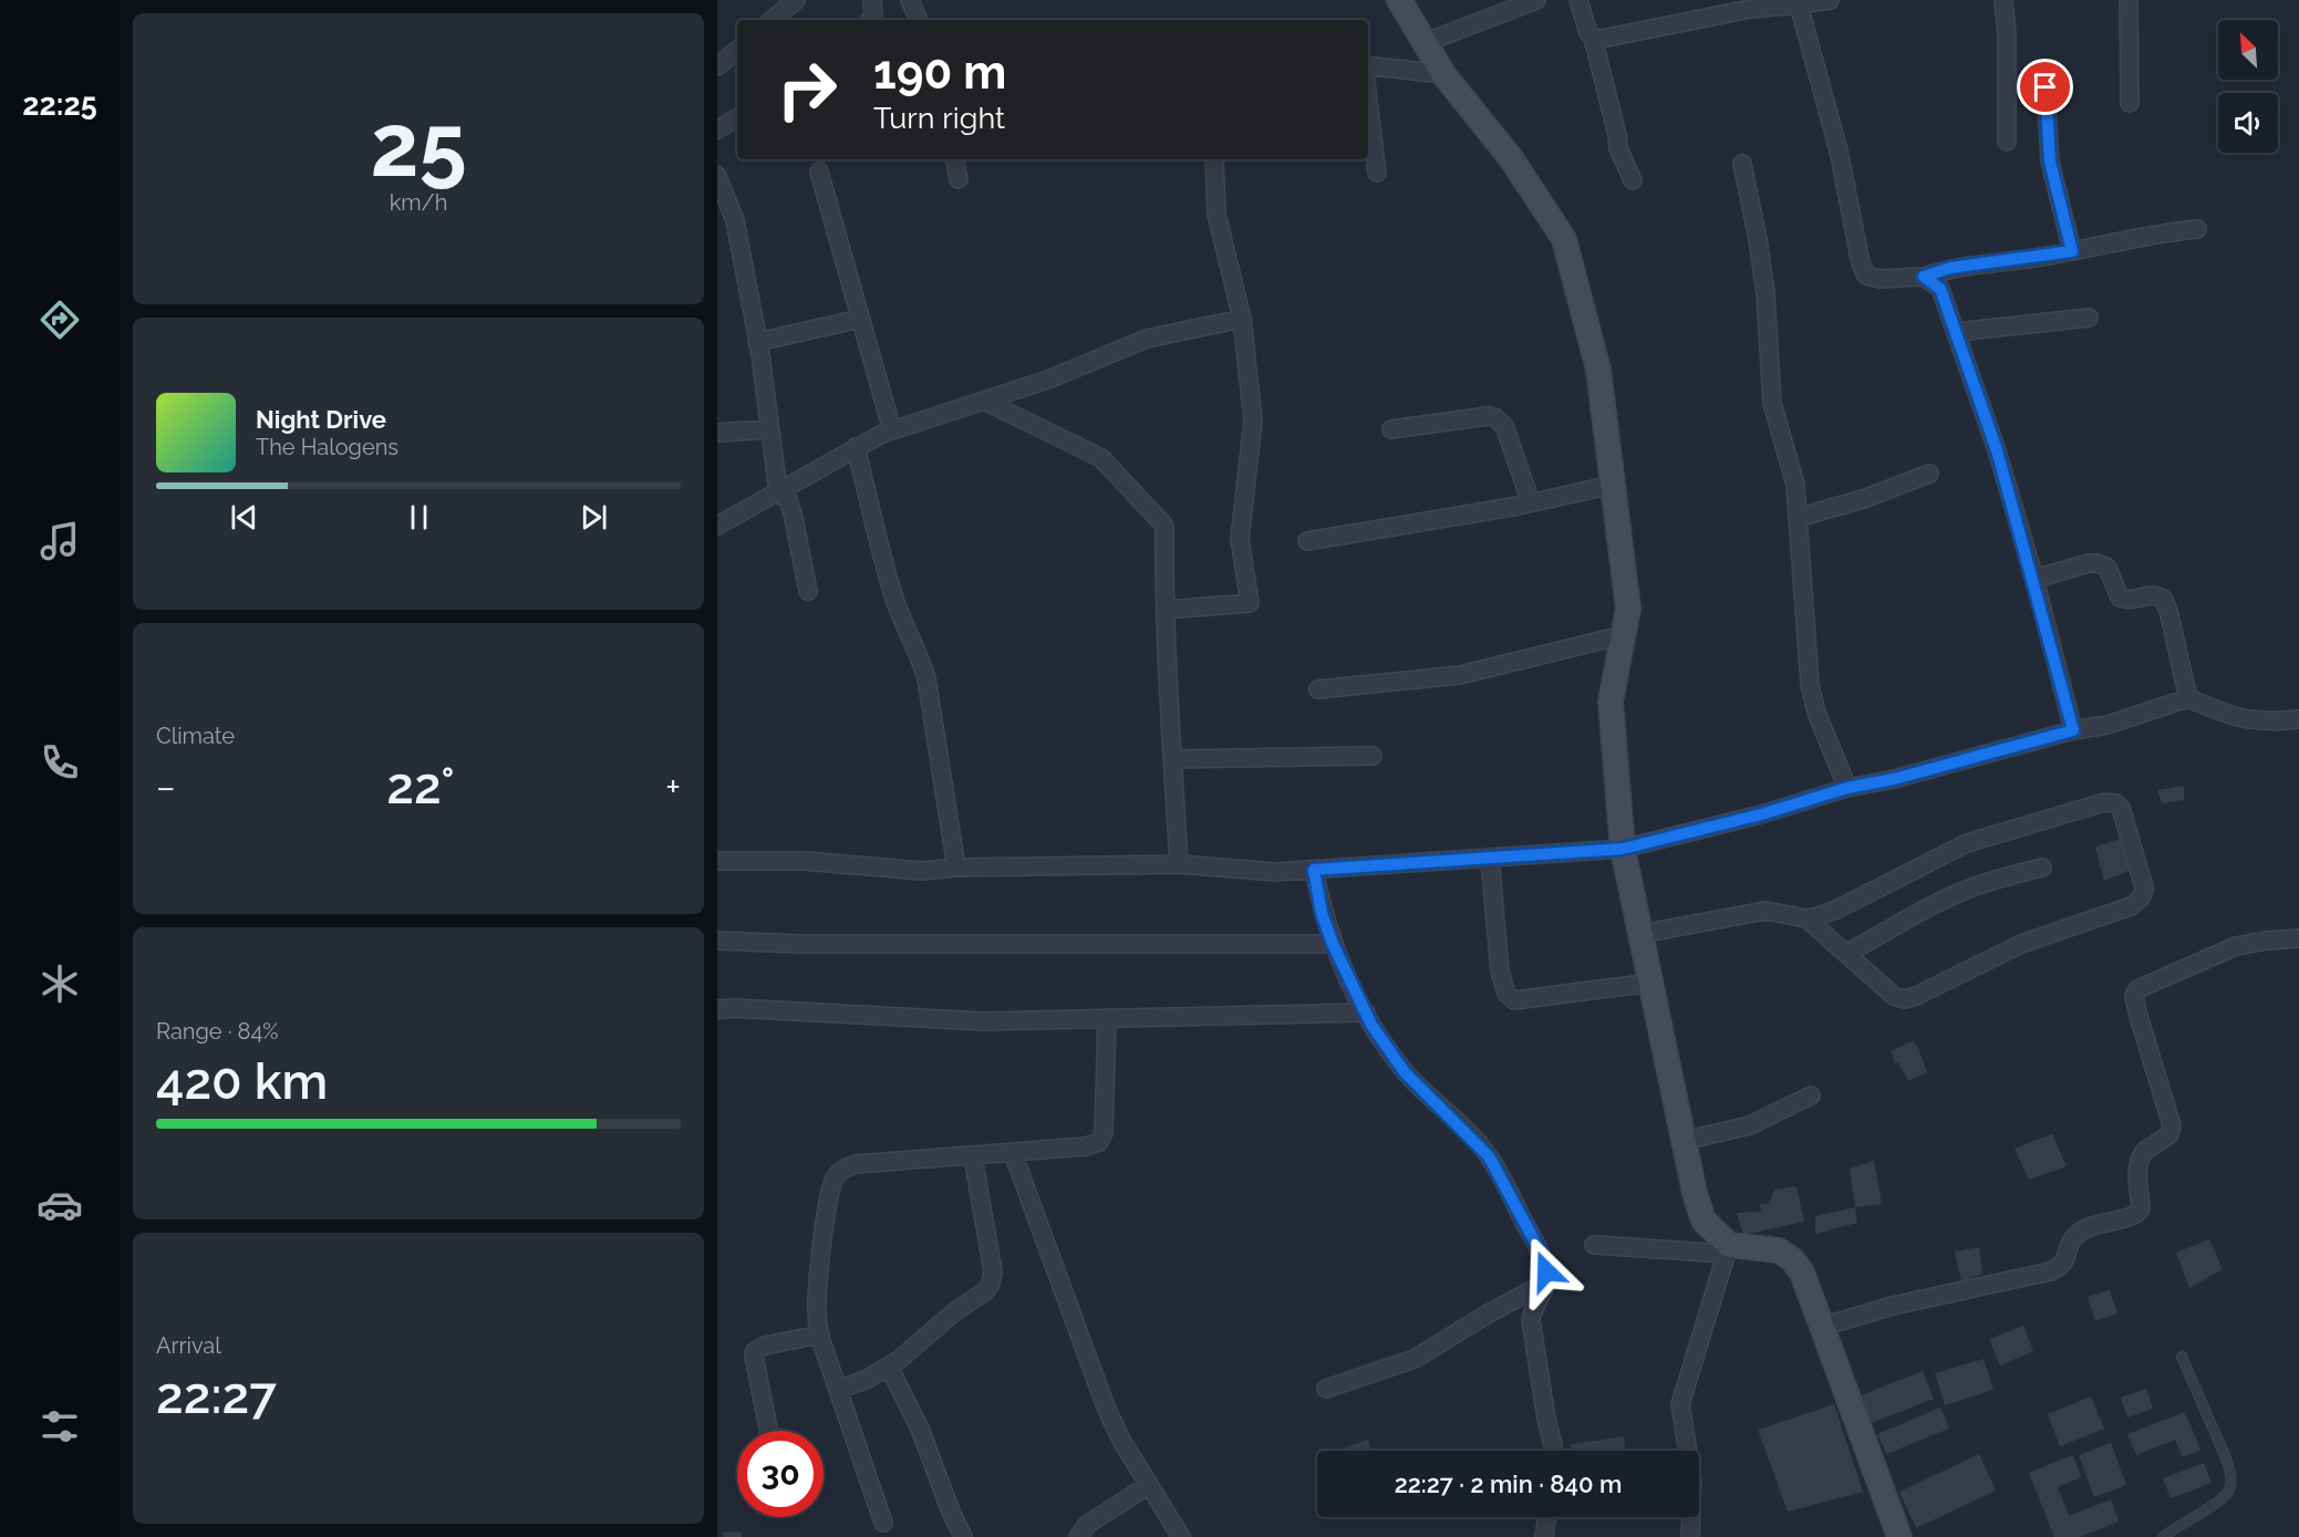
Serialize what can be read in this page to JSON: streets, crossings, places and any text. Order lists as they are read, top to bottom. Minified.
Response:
{"north":"top left","page":{"tabs":"22:25","tile":[["25","km/h"],"Climate",["Range · 84%","420 km"],["Arrival","22:27"]],"turn":["190 m","Turn right"],"song":["Night Drive","The Halogens"],"heat":["−","22°","+"],"limit":"30","trip":"22:27 · 2 min · 840 m"}}
